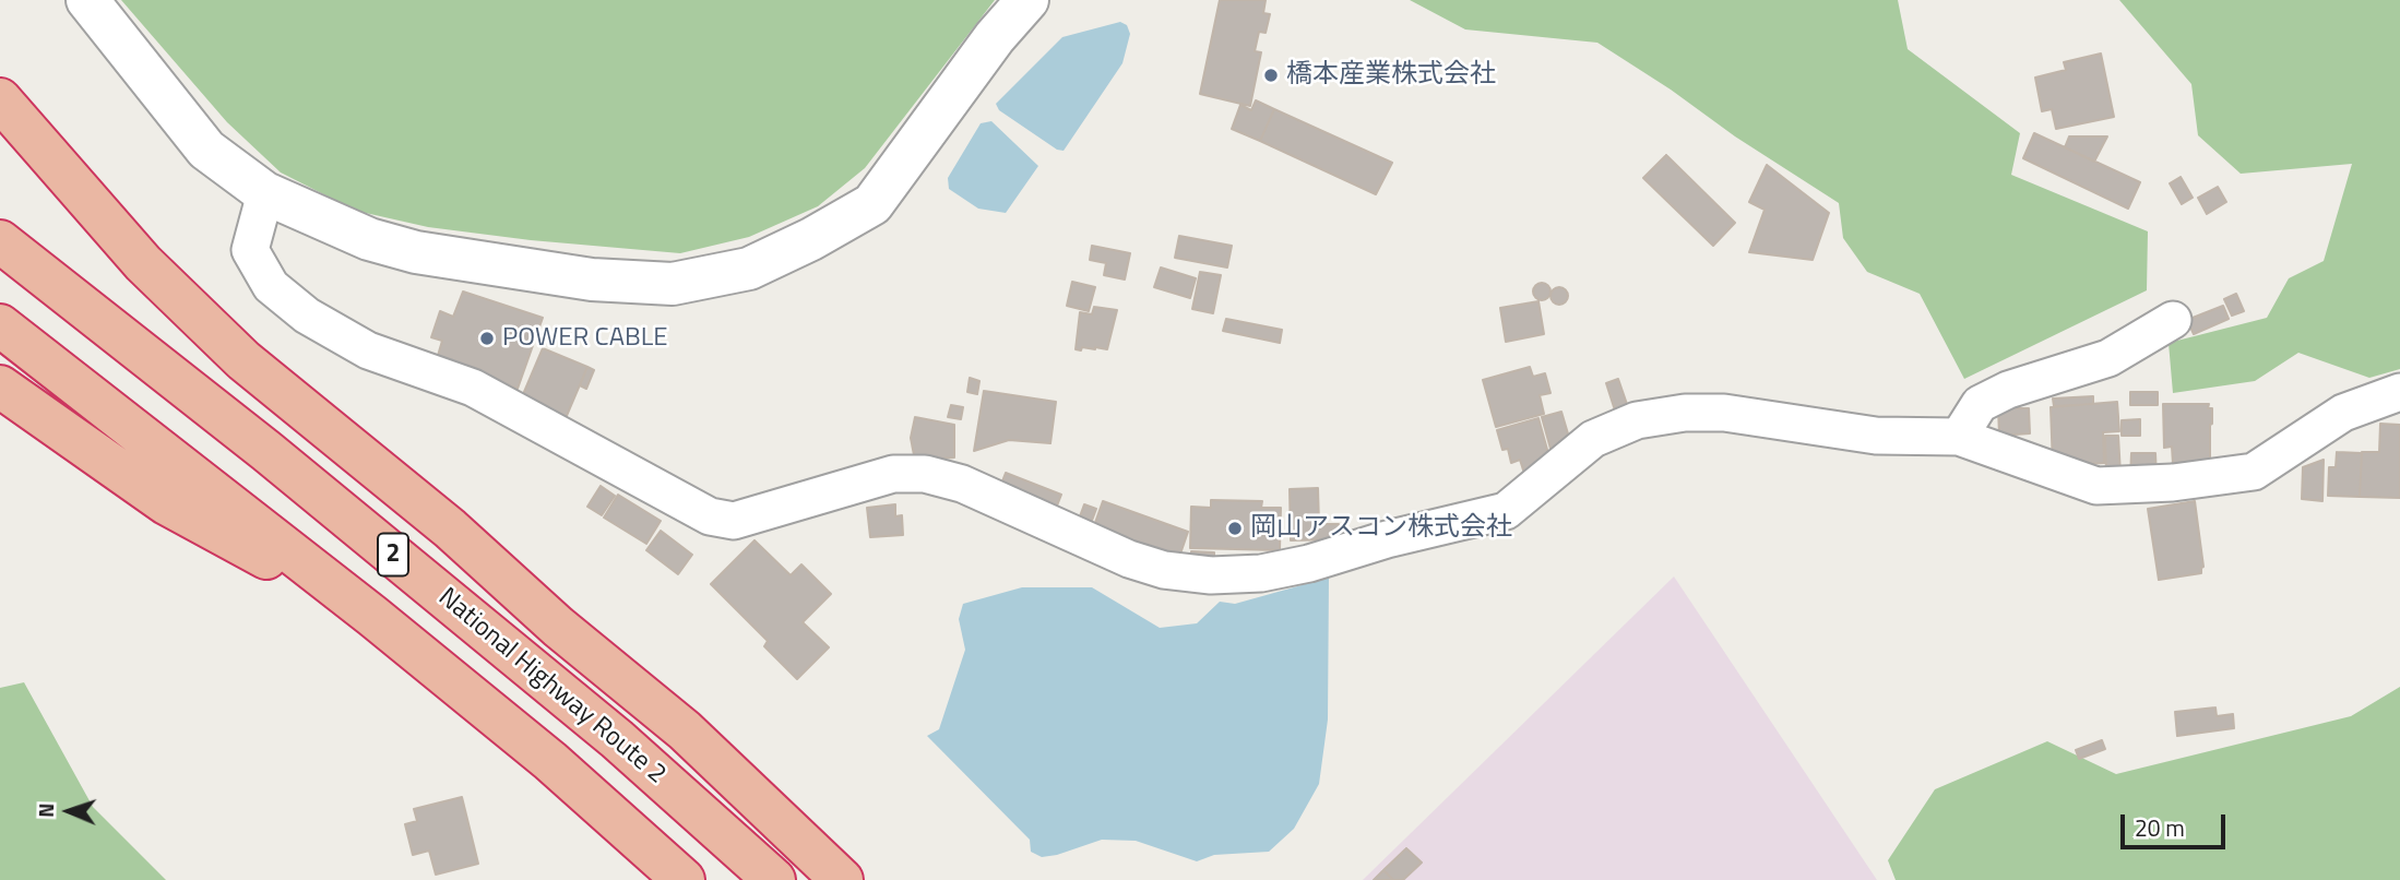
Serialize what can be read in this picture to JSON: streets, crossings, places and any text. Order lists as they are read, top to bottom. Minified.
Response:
{"streets":{"highway":["2","National Highway Route 2"]},"places":["橋本産業株式会社","POWER CABLE","岡山アスコン株式会社"],"scale_bar":"20 m","north":"left"}
